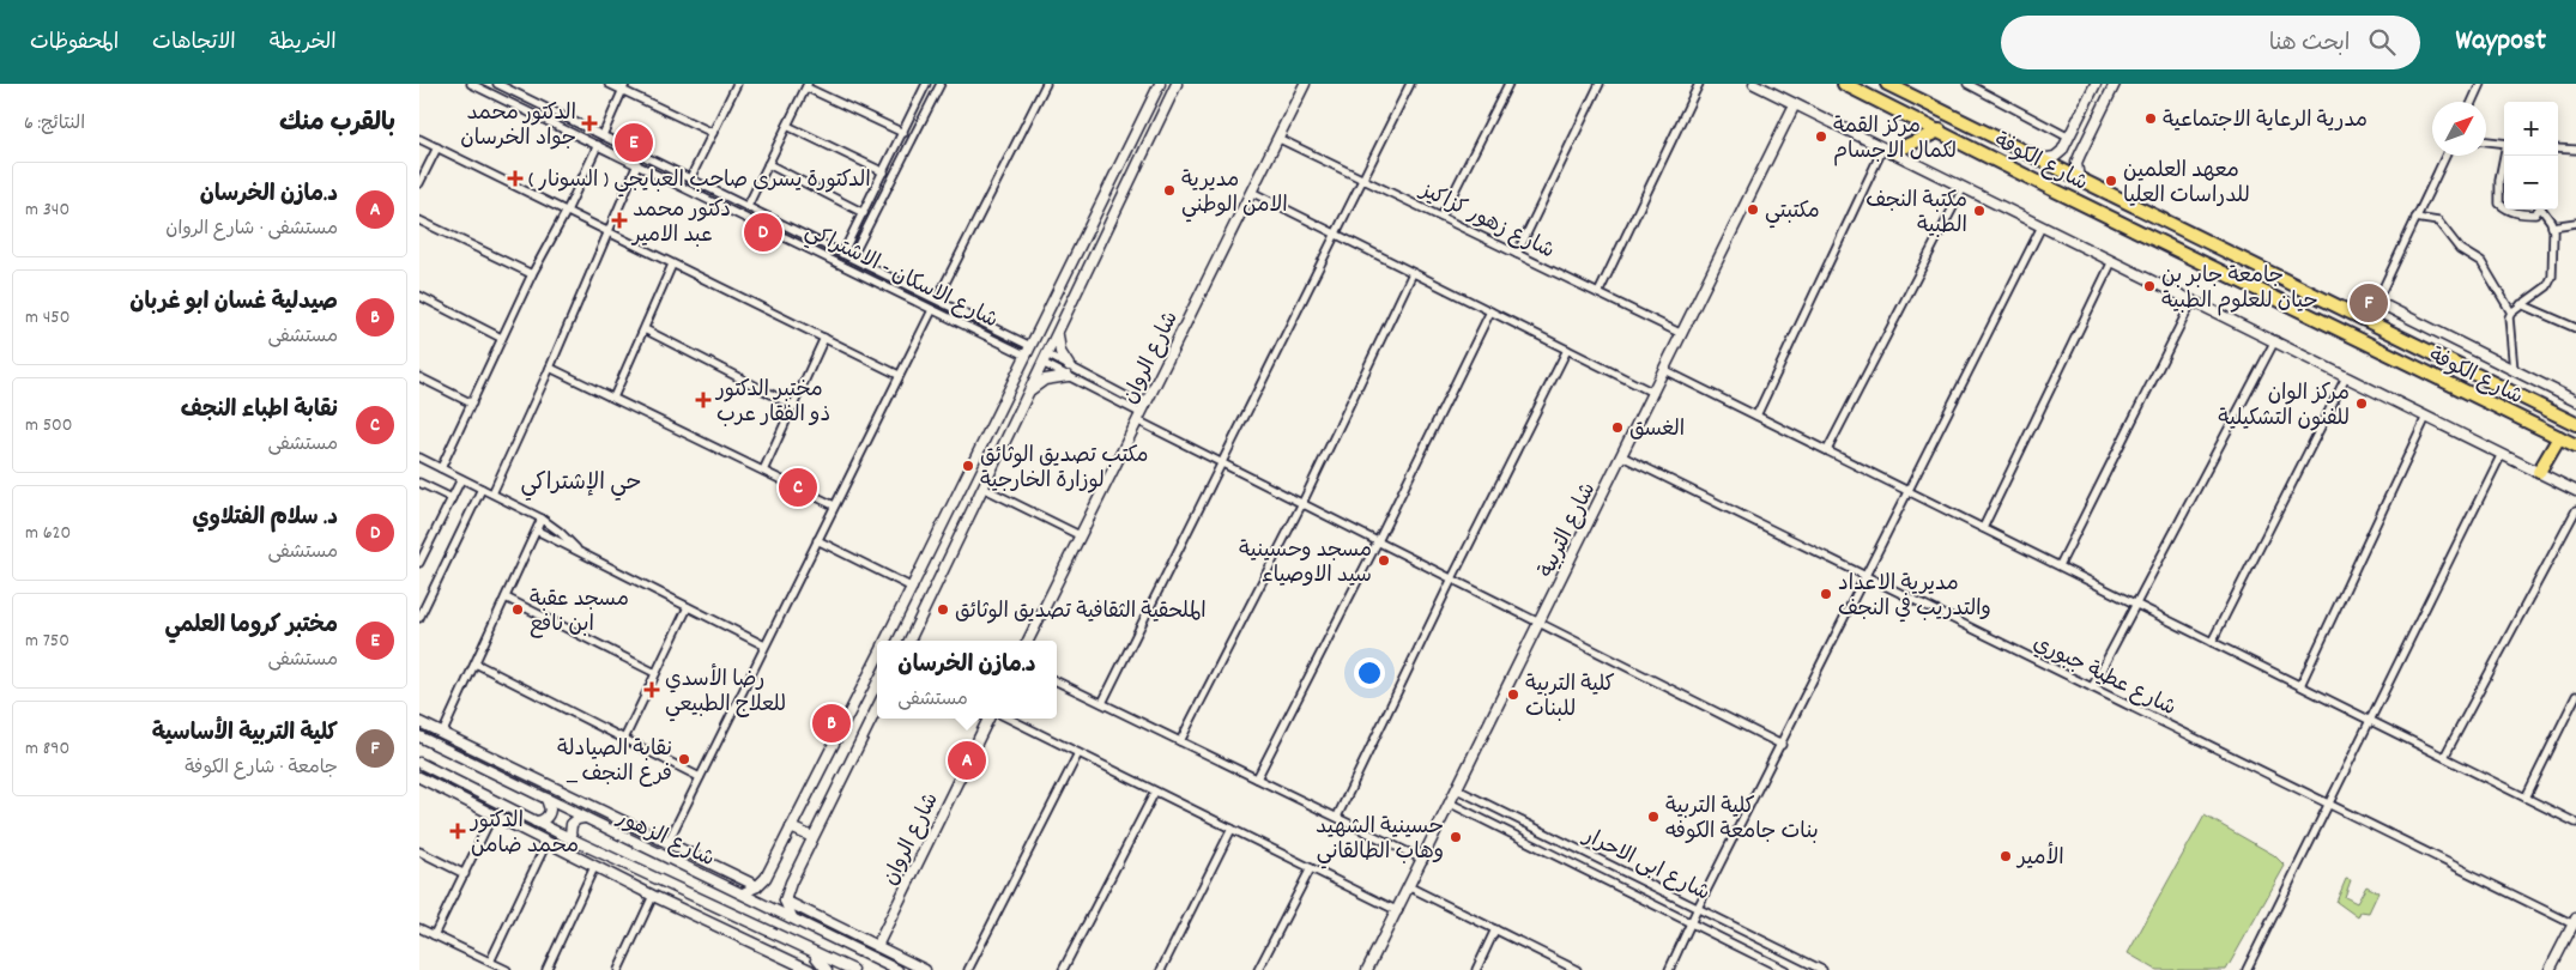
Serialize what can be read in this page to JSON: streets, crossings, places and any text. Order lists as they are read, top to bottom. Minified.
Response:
{"streets":{"highway":["شارع الكوفة"],"main road":["شارع الروان","شارع التربية","شارع الزهور"],"street":["شارع زهور كزاكيز","شارع الاسكان - الاشتراكي","شارع عطية جبوري","شارع ابی الاحرار"]},"crossings":[["شارع زهور كزاكيز","شارع الروان"],["شارع زهور كزاكيز","شارع التربية"],["شارع التربية","شارع عطية جبوري"],["شارع التربية","شارع ابی الاحرار"]],"districts":["حي الإشتراكي"],"places":{"other":["مدرية الرعاية الاجتماعية","مركز القمة لكمال الاجسام","معهد العلمين للدراسات العليا","مديرية الامن الوطني","مكتبتي","مكتبة النجف الطبية","جامعة جابر بن حيان للعلوم الطبية","مركز الوان للفنون التشكيلية","الغسق","مكتب تصديق الوثائق لوزارة الخارجية","مسجد وحسينية سيد الاوصياء","مديرية الاعداد والتدريب في النجف","مسجد عقبة ابن نافع","الملحقية الثقافية تصديق الوثائق","كلية التربية للبنات","نقابة الصيادلة _ فرع النجف","كلية التربية بنات جامعة الكوفه","حسينية الشهيد وهاب الطالقاني","الأمير"],"health":["الدكتور محمد جواد الخرسان","الدكتورة يسرى صاحب العبايجي ( السونار )","دكتور محمد عبد الامير","مختبر الدكتور ذو الفقار عرب","رضا الأسدي للعلاج الطبيعي","الدكتور محمد ضامن"]},"north":"top right","page":{"header":"Waypost","search":"ابحث هنا","nav":["الخريطة","الاتجاهات","المحفوظات"],"heading":["بالقرب منك","النتائج: 6"],"map_buttons":["+","−"],"pins":["E","D","F","C","B","A"],"list":[{"mark":"A","name":"د.مازن الخرسان","note":"مستشفى · شارع الروان","value":"340 m"},{"mark":"B","name":"صيدلية غسان ابو غربان","note":"مستشفى","value":"450 m"},{"mark":"C","name":"نقابة اطباء النجف","note":"مستشفى","value":"500 m"},{"mark":"D","name":"د. سلام الفتلاوي","note":"مستشفى","value":"620 m"},{"mark":"E","name":"مختبر كروما العلمي","note":"مستشفى","value":"750 m"},{"mark":"F","name":"كلية التربية الأساسية","note":"جامعة · شارع الكوفة","value":"890 m"}],"popup":["د.مازن الخرسان","مستشفى"]}}
